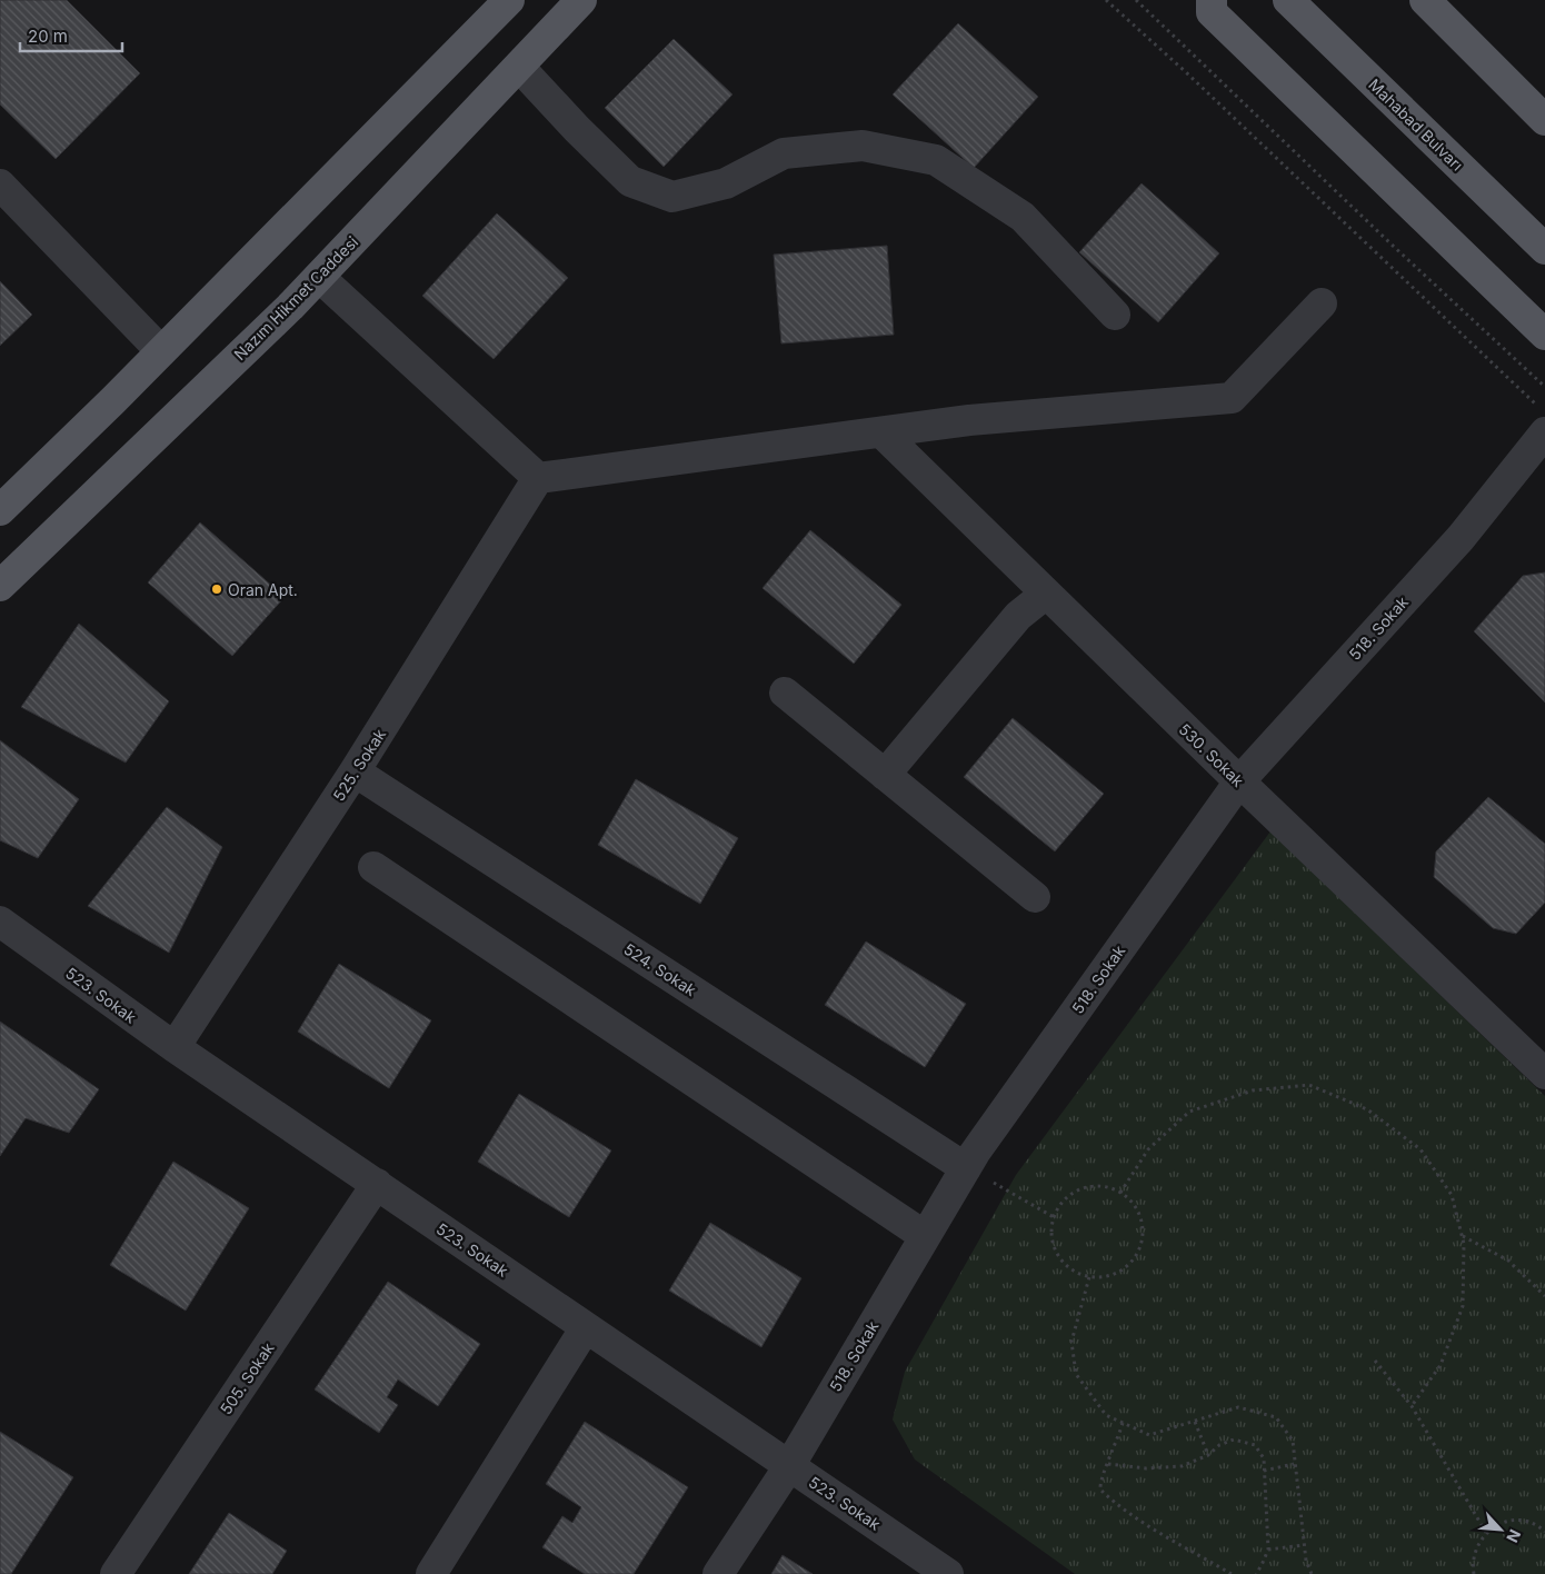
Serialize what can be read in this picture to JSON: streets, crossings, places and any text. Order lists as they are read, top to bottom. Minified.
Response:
{"streets":{"main road":["Mahabad Bulvarı","Nazım Hikmet Caddesi"],"street":["518. Sokak","530. Sokak","525. Sokak","524. Sokak","523. Sokak","505. Sokak"]},"crossings":[["518. Sokak","530. Sokak"],["518. Sokak","524. Sokak"],["518. Sokak","523. Sokak"],["525. Sokak","524. Sokak"],["525. Sokak","523. Sokak"],["523. Sokak","505. Sokak"]],"places":["Oran Apt."],"scale_bar":"20 m","north":"bottom right"}
